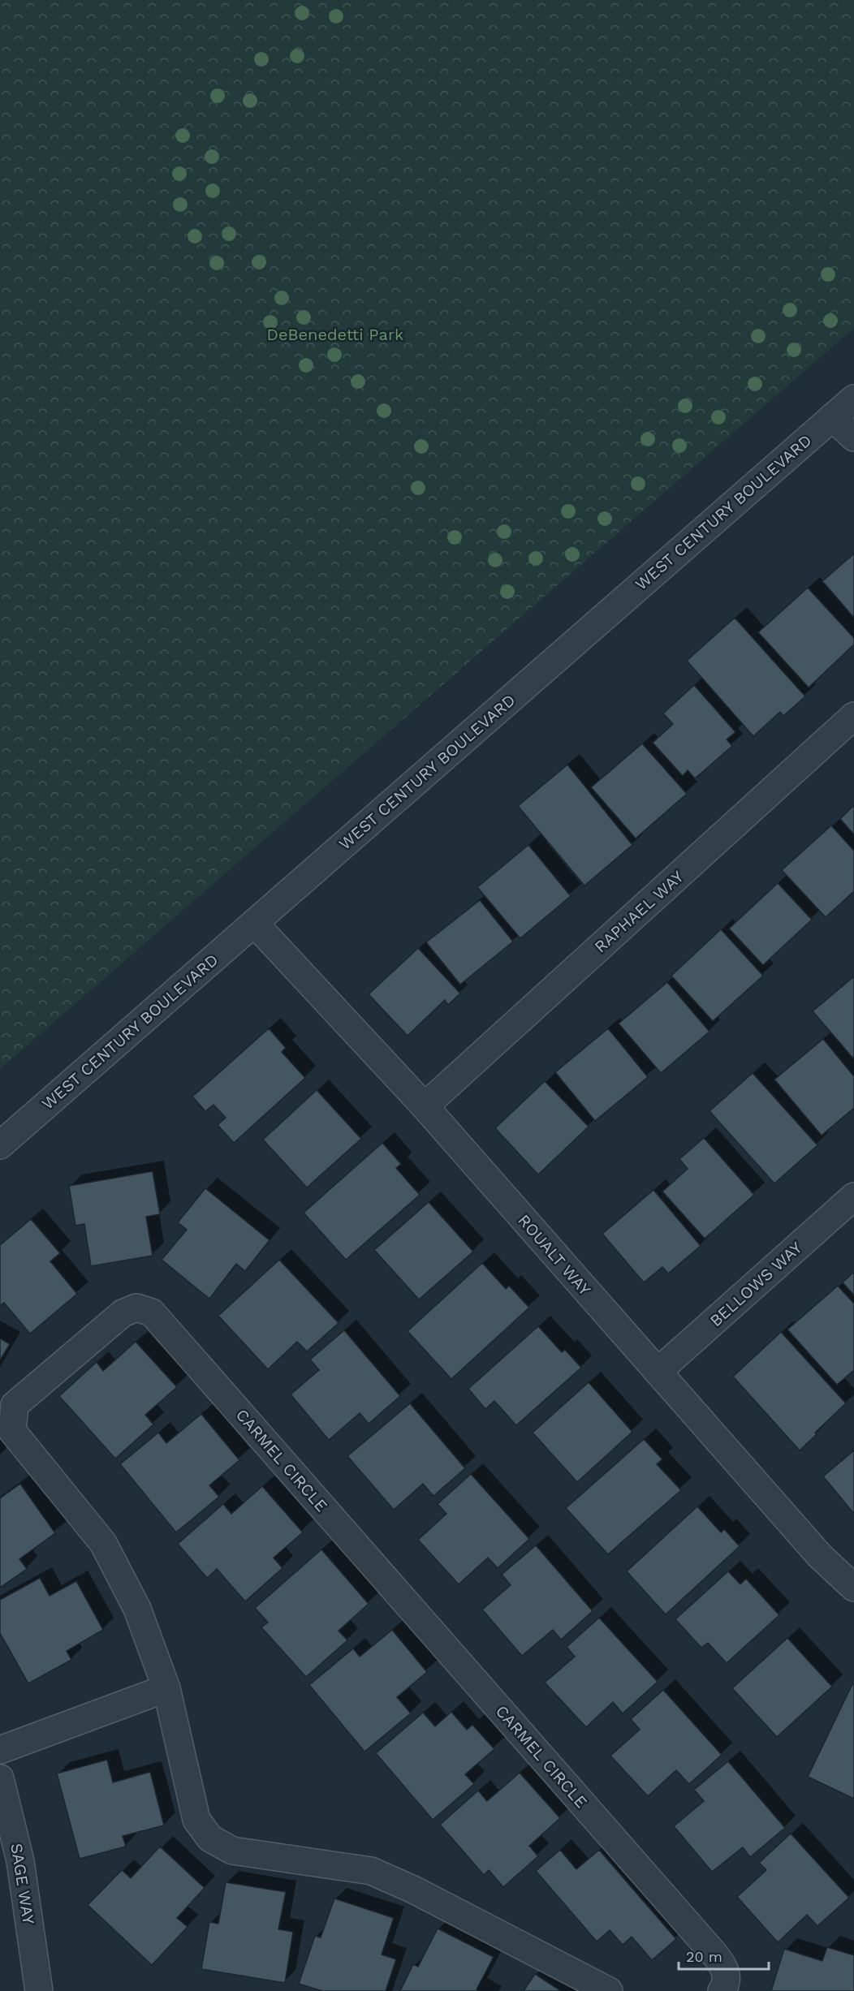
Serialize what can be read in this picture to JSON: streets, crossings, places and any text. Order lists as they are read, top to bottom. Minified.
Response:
{"streets":{"street":["WEST CENTURY BOULEVARD","RAPHAEL WAY","ROUALT WAY","BELLOWS WAY","CARMEL CIRCLE","SAGE WAY"]},"crossings":[["WEST CENTURY BOULEVARD","ROUALT WAY"],["RAPHAEL WAY","ROUALT WAY"],["ROUALT WAY","BELLOWS WAY"]],"parks":["DeBenedetti Park"],"scale_bar":"20 m"}
